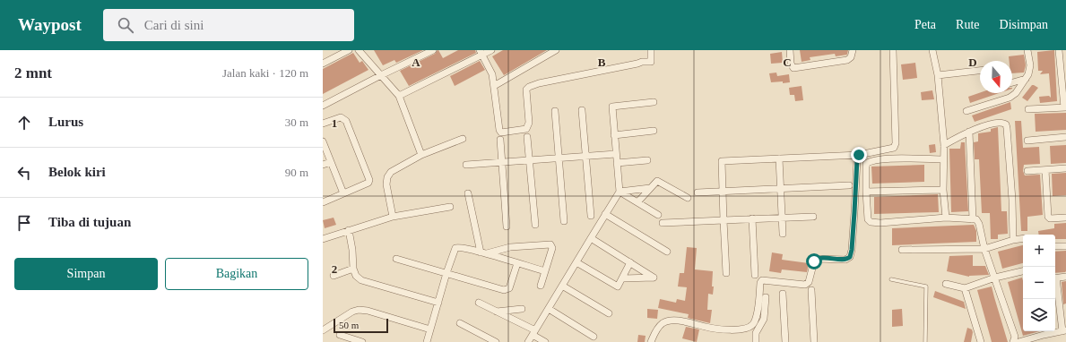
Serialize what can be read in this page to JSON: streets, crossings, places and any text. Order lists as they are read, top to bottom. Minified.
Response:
{"scale_bar":"50 m","north":"bottom","page":{"header":"Waypost","search":"Cari di sini","nav":["Peta","Rute","Disimpan"],"heading":["2 mnt","Jalan kaki · 120 m"],"list":[["Lurus","30 m"],["Belok kiri","90 m"],"Tiba di tujuan"],"map_buttons":["+","−"],"buttons":["Simpan","Bagikan"],"scale":"50 m"},"grid":{"columns":["A","B","C","D"],"rows":["1","2"]}}
